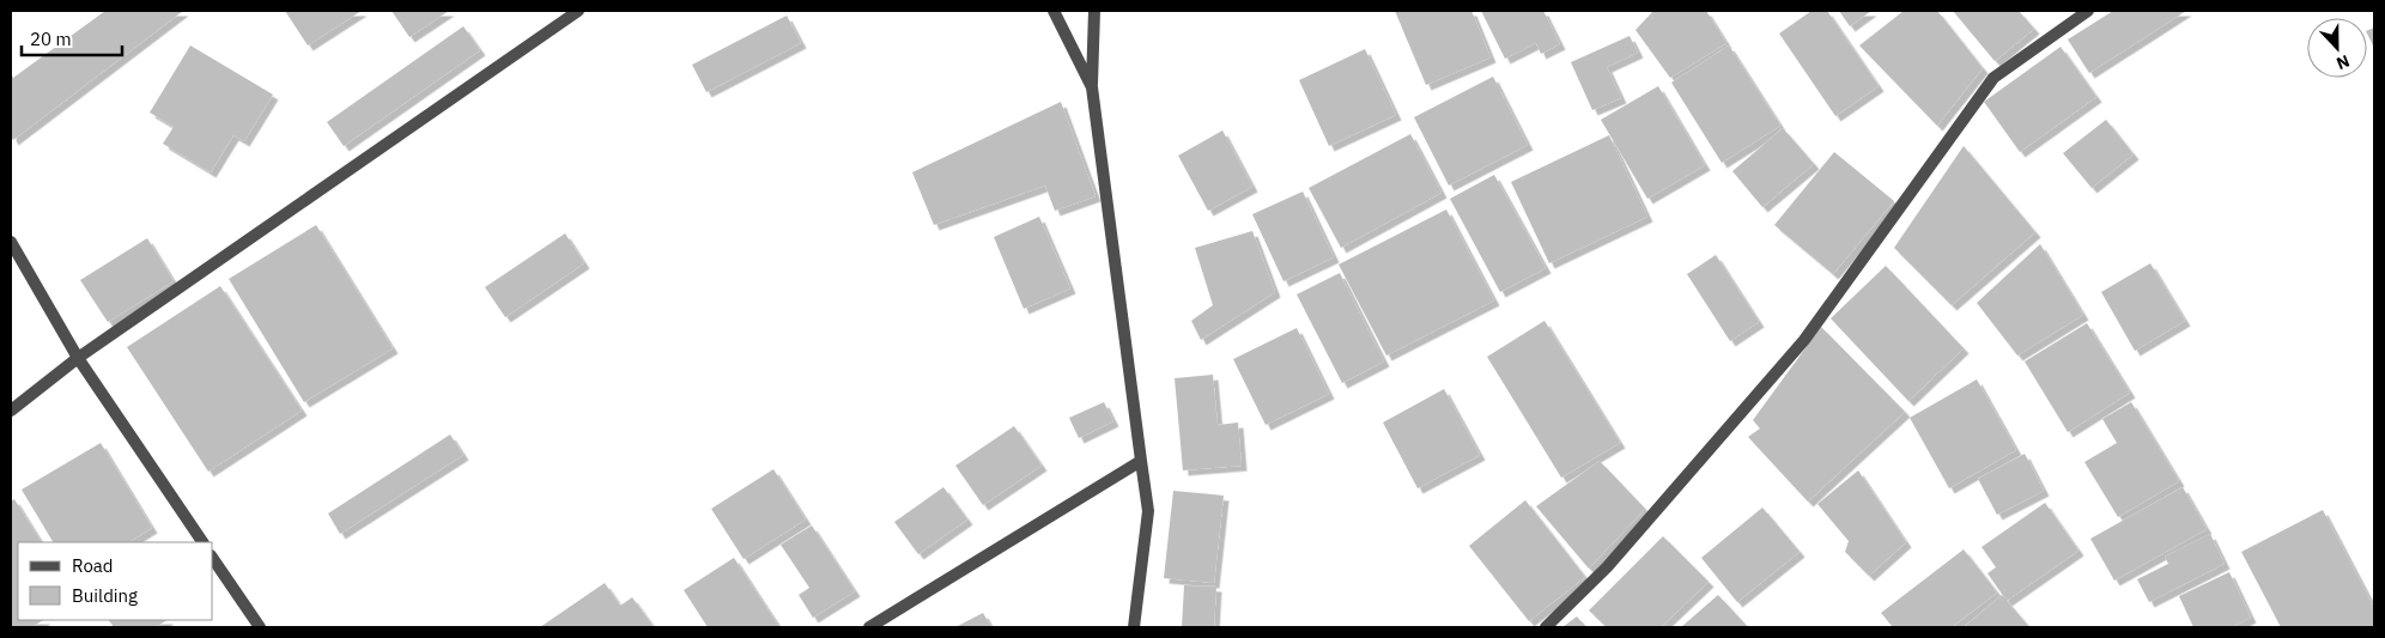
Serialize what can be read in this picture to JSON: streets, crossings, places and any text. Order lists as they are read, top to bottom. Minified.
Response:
{"legend":["Road","Building"],"scale_bar":"20 m","north":"bottom"}
